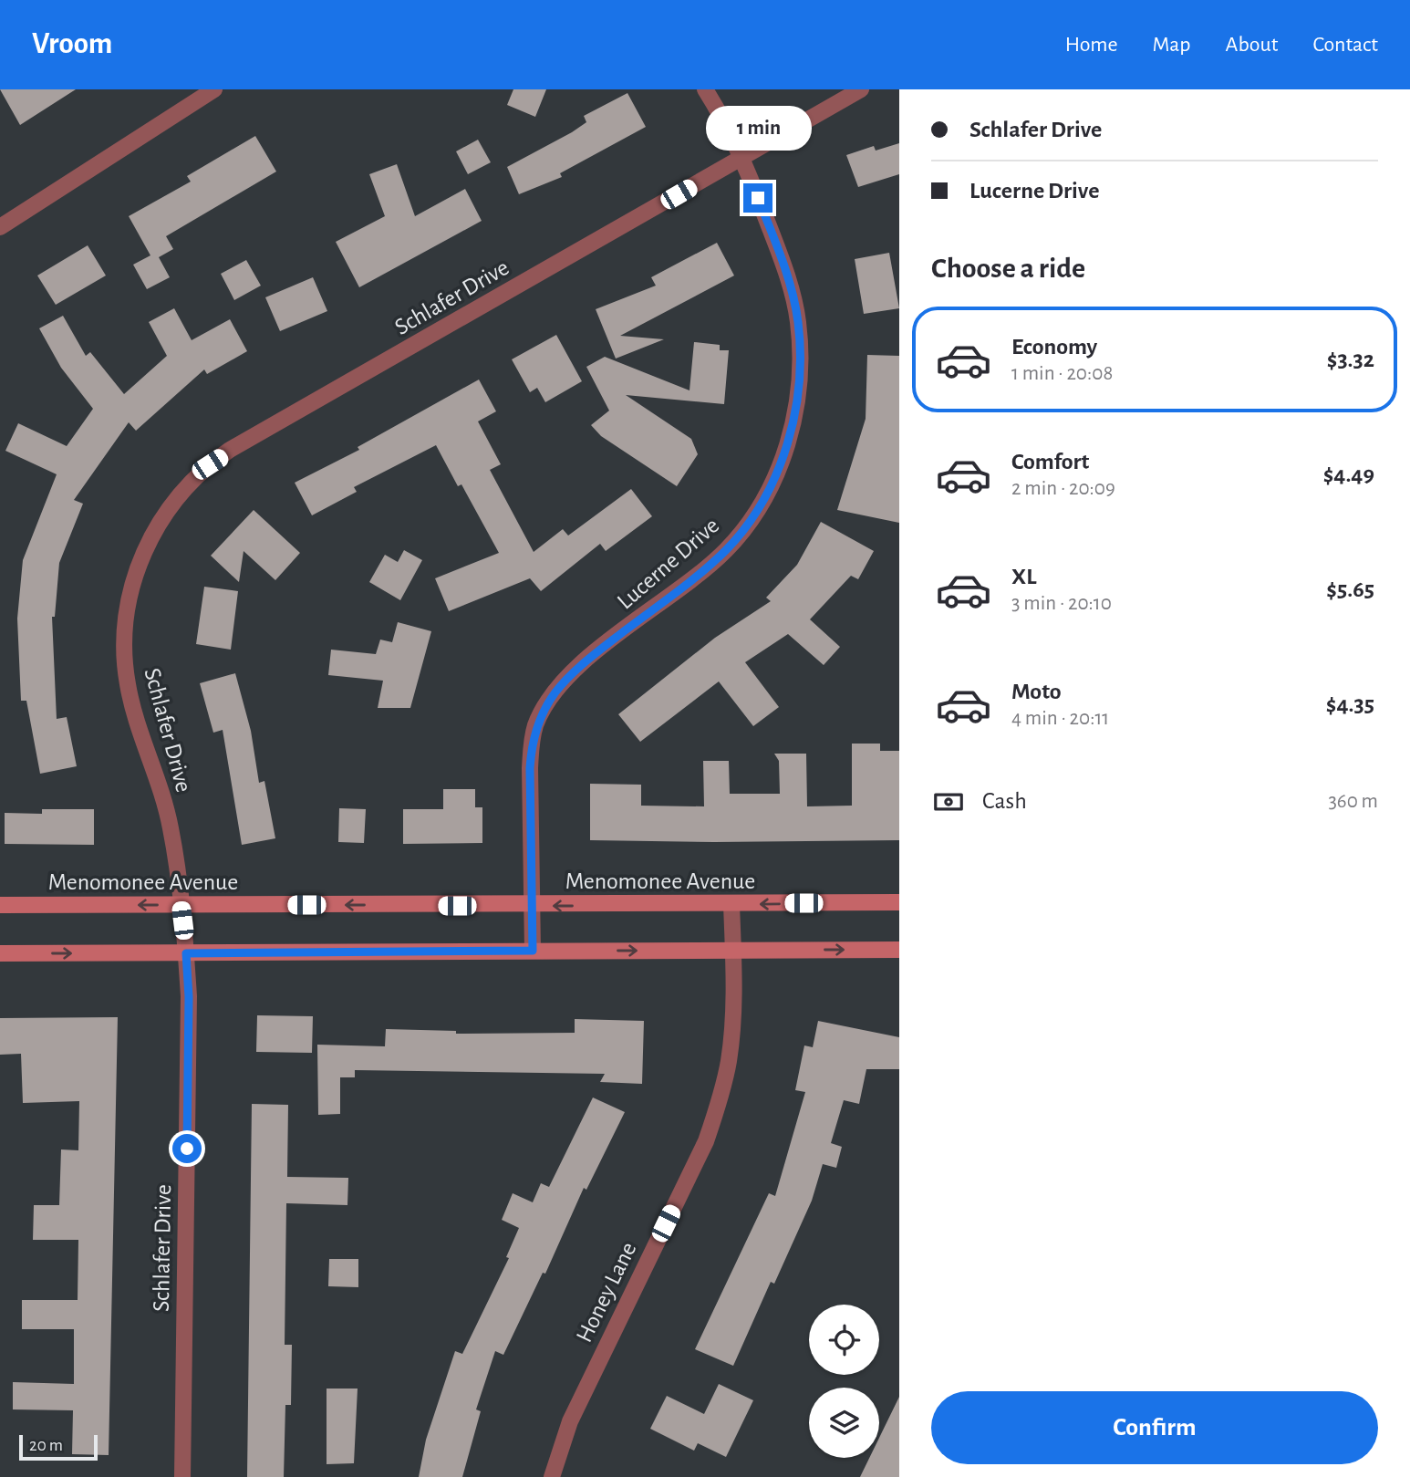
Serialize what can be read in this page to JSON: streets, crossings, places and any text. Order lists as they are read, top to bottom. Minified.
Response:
{"streets":{"street":["Schlafer Drive","Lucerne Drive","Menomonee Avenue","Honey Lane"]},"crossings":[["Schlafer Drive","Lucerne Drive"],["Schlafer Drive","Menomonee Avenue"],["Lucerne Drive","Menomonee Avenue"],["Menomonee Avenue","Honey Lane"]],"scale_bar":"20 m","page":{"header":"Vroom","nav":["Home","Map","About","Contact"],"banner":["Schlafer Drive","Lucerne Drive"],"bubble":"1 min","heading":"Choose a ride","list":[{"name":"Economy","note":"1 min · 20:08","value":"$3.32"},{"name":"Comfort","note":"2 min · 20:09","value":"$4.49"},{"name":"XL","note":"3 min · 20:10","value":"$5.65"},{"name":"Moto","note":"4 min · 20:11","value":"$4.35"}],"pay":["Cash","360 m"],"buttons":"Confirm","scale":"20 m"}}
